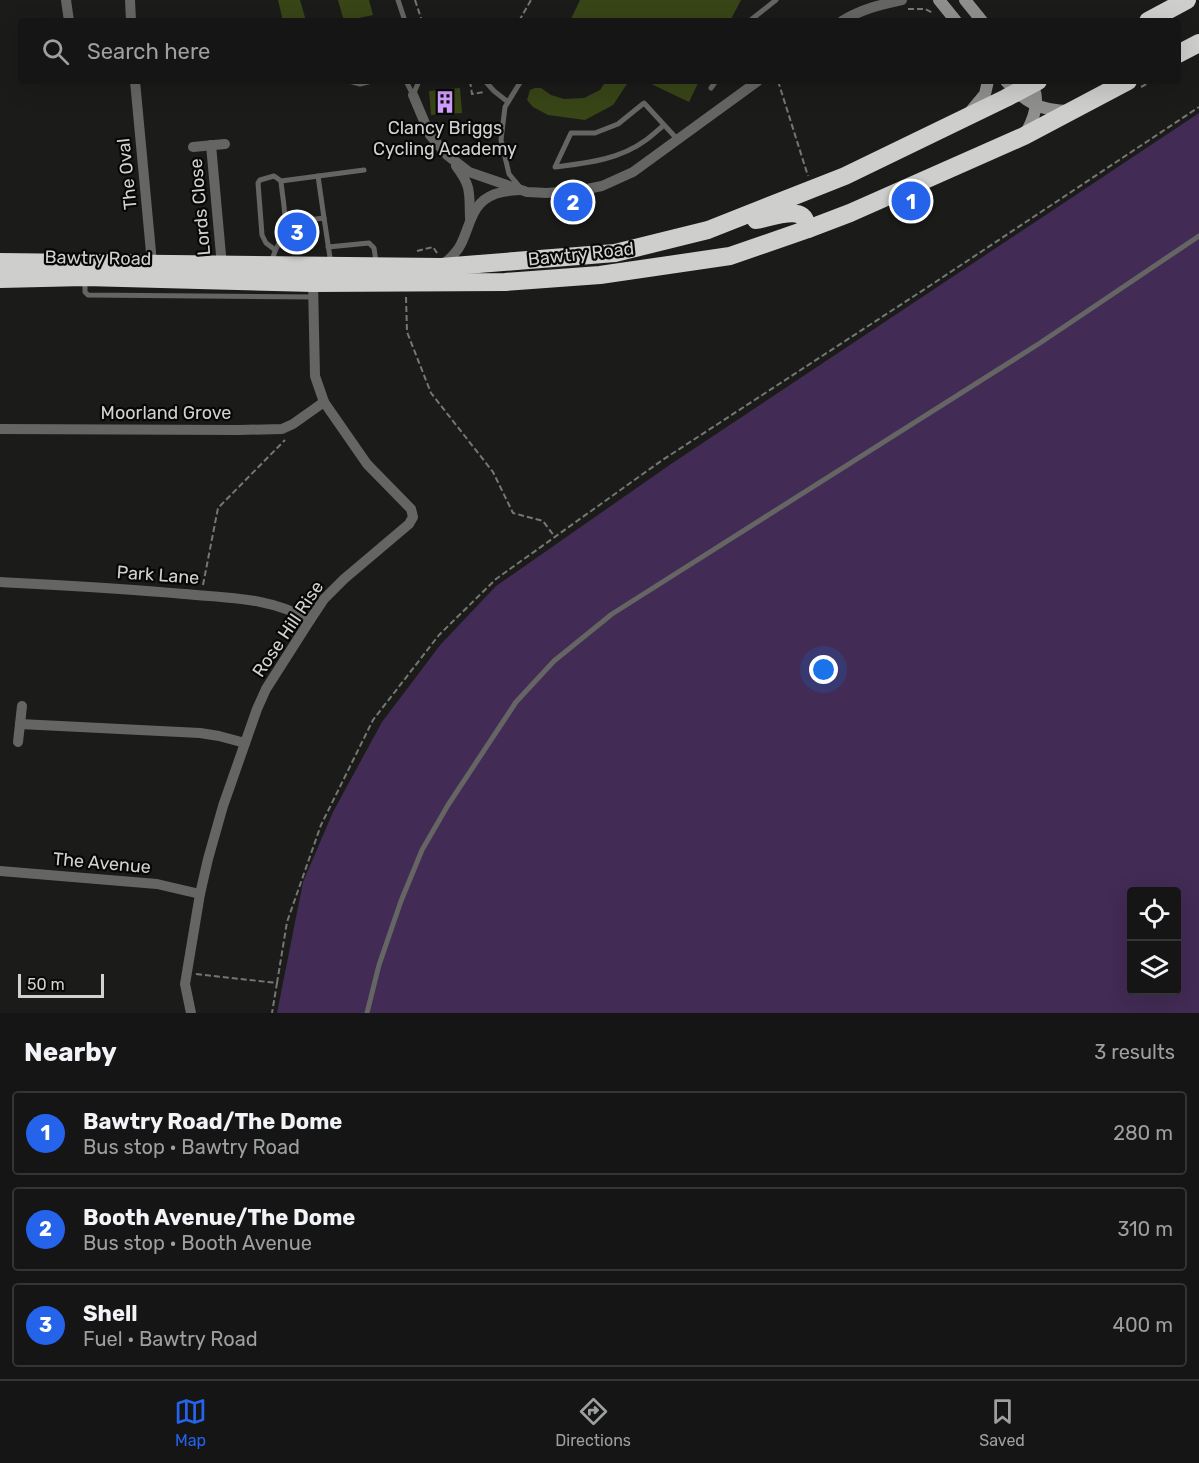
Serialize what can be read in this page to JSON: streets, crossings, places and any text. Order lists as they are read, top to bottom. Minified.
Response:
{"streets":{"highway":["Bawtry Road"],"street":["The Oval","Lords Close","Moorland Grove","Park Lane","Rose Hill Rise","The Avenue"]},"crossings":[["The Oval","Bawtry Road"],["Lords Close","Bawtry Road"],["Bawtry Road","Rose Hill Rise"],["Moorland Grove","Rose Hill Rise"],["Park Lane","Rose Hill Rise"],["Rose Hill Rise","The Avenue"]],"places":{"building":["Clancy Briggs Cycling Academy"]},"scale_bar":"50 m","page":{"search":"Search here","pins":["1","2","3"],"scale":"50 m","heading":["Nearby","3 results"],"list":[{"mark":"1","name":"Bawtry Road/The Dome","note":"Bus stop · Bawtry Road","value":"280 m"},{"mark":"2","name":"Booth Avenue/The Dome","note":"Bus stop · Booth Avenue","value":"310 m"},{"mark":"3","name":"Shell","note":"Fuel · Bawtry Road","value":"400 m"}],"nav":["Map","Directions","Saved"]}}
